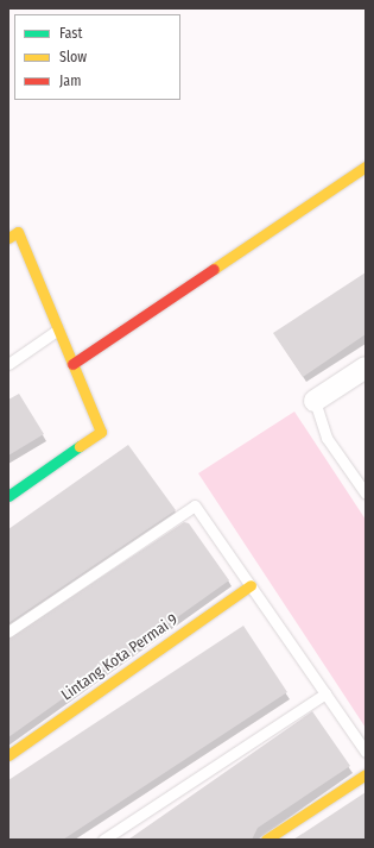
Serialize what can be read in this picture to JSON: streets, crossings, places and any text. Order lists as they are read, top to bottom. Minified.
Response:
{"streets":{"street":["Lintang Kota Permai 9"]},"legend":["Fast","Slow","Jam"]}
